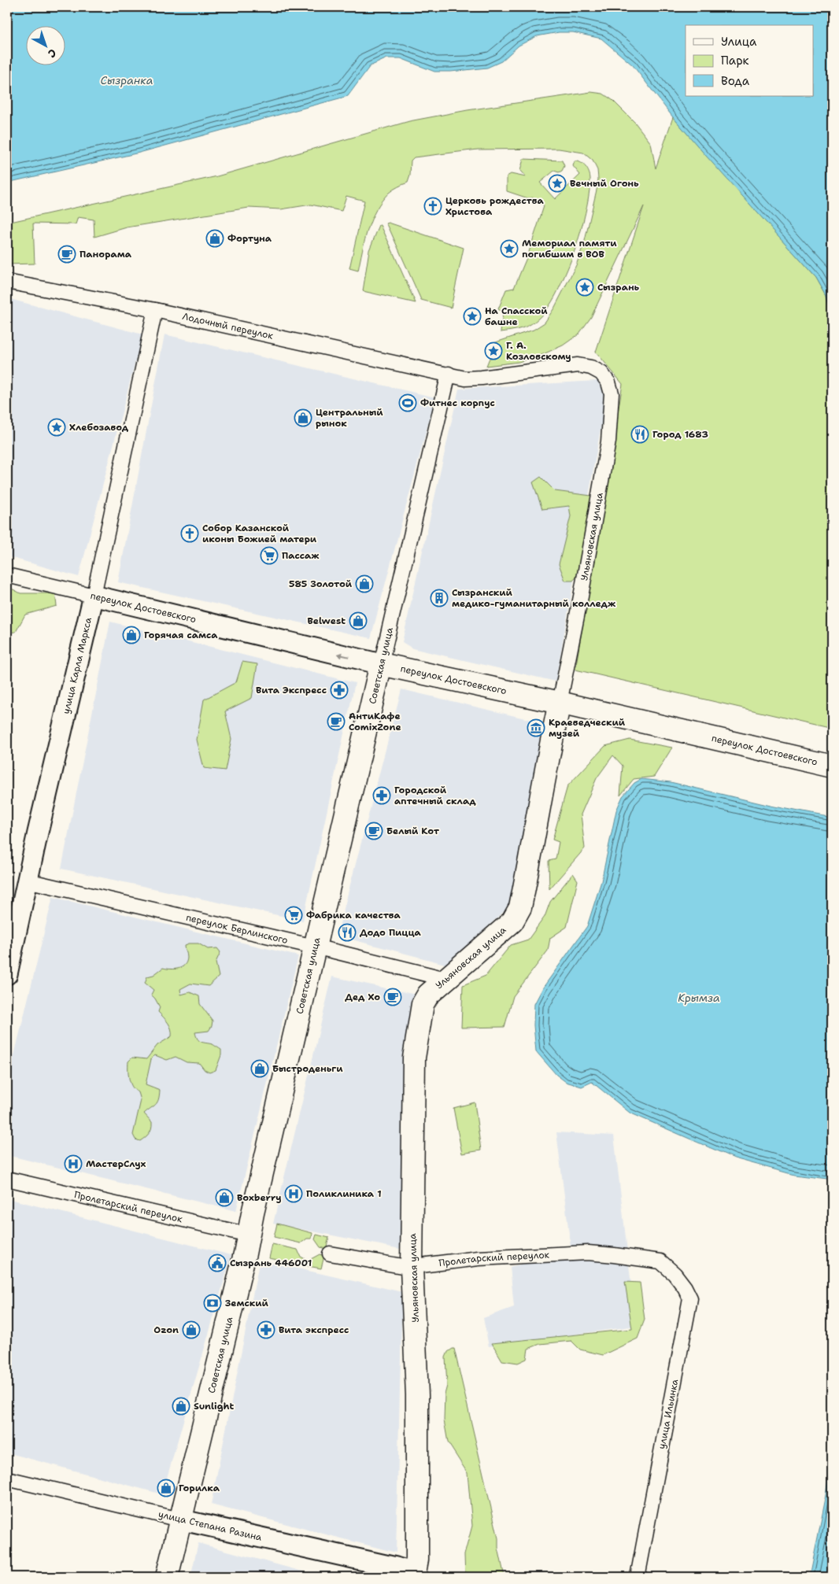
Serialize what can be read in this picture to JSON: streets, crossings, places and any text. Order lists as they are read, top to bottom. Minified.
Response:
{"streets":{"main road":["Ульяновская улица","переулок Достоевского","Советская улица"],"street":["Лодочный переулок","улица Карла Маркса","переулок Берлинского","Пролетарский переулок","улица Ильинка","улица Степана Разина"]},"crossings":[["Лодочный переулок","Ульяновская улица"],["Лодочный переулок","улица Карла Маркса"],["Лодочный переулок","Советская улица"],["Ульяновская улица","переулок Достоевского"],["Ульяновская улица","переулок Берлинского"],["Ульяновская улица","Пролетарский переулок"],["Ульяновская улица","улица Степана Разина"],["переулок Достоевского","улица Карла Маркса"],["переулок Достоевского","Советская улица"],["улица Карла Маркса","переулок Берлинского"],["Советская улица","переулок Берлинского"],["Советская улица","Пролетарский переулок"],["Советская улица","улица Степана Разина"],["Пролетарский переулок","улица Ильинка"]],"water":["Сызранка","Крымза"],"places":{"place":["Вечный Огонь","Мемориал памяти погибшим в ВОВ","Сызрань","На Спасской башне","Г. А. Козловскому","Хлебозавод"],"church":["Церковь рождества Христова","Собор Казанской иконы Божией матери"],"shop":["Фортуна","Центральный рынок","585 Золотой","Belwest","Горячая самса","Быстроденьги","Boxberry","Ozon","Sunlight","Горилка"],"cafe":["Панорама","АнтиКафе ComixZone","Белый Кот","Дед Хо"],"sports":["Фитнес корпус"],"restaurant":["Город 1683","Додо Пицца"],"supermarket":["Пассаж","Фабрика качества"],"building":["Сызранский медико-гуманитарный колледж"],"pharmacy":["Вита Экспресс","Городской аптечный склад","Вита экспресс"],"museum":["Краеведческий музей"],"hospital":["МастерСлух","Поликлиника 1"],"public building":["Сызрань 446001"],"bank":["Земский"]},"legend":["Улица","Парк","Вода"],"north":"bottom right"}
